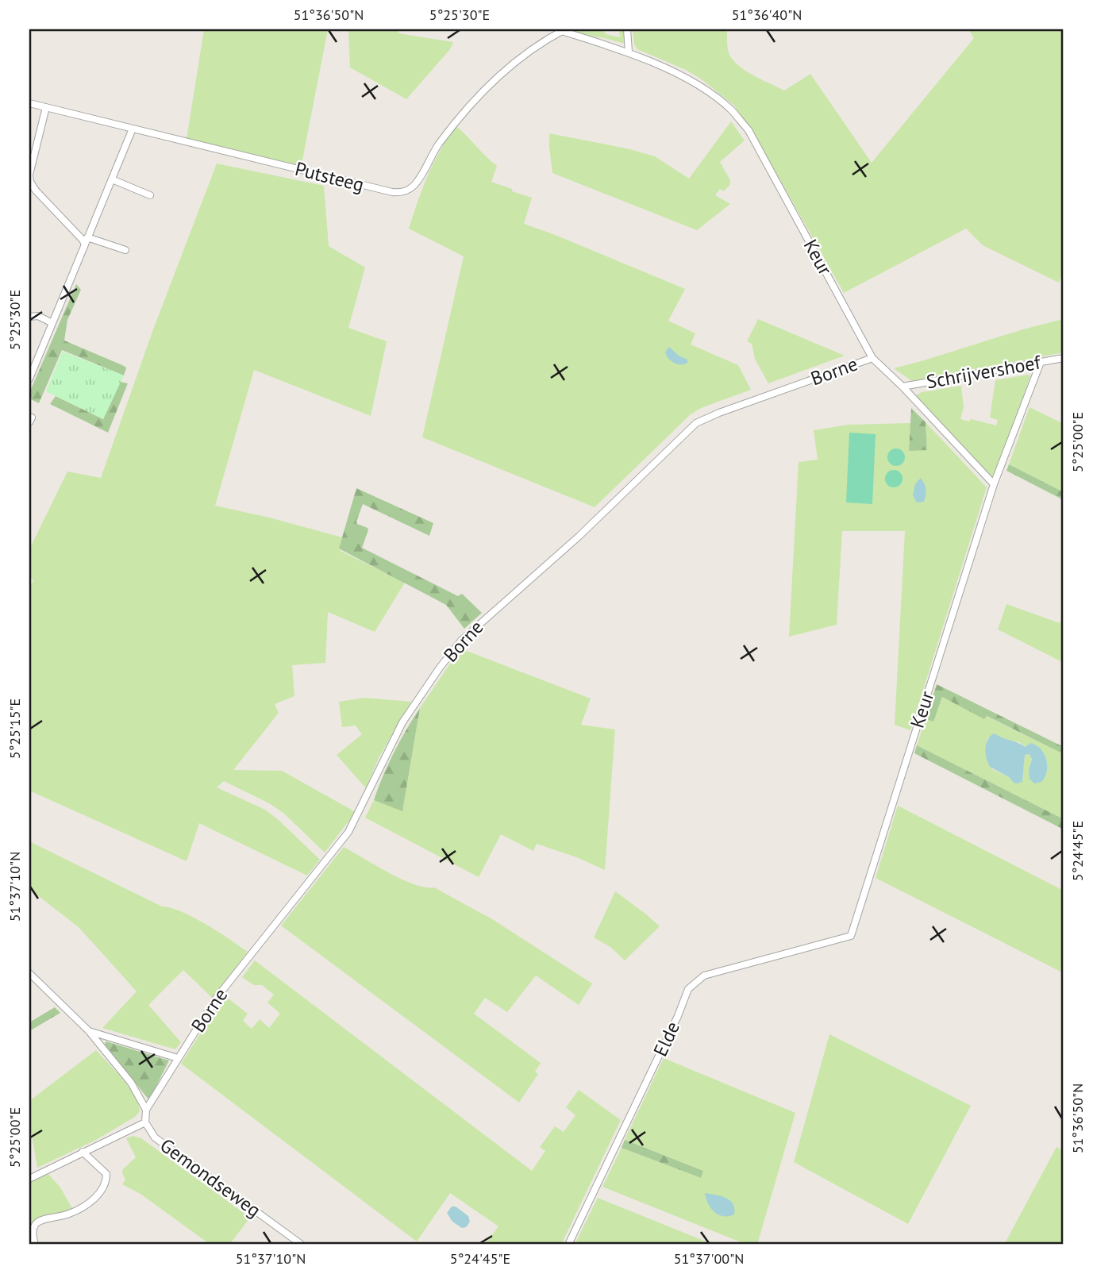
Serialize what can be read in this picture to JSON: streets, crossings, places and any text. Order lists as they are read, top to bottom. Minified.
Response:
{"streets":{"street":["Putsteeg","Keur","Borne","Schrijvershoef","Elde","Gemondseweg"]},"crossings":[["Putsteeg","Keur"],["Keur","Borne"],["Keur","Schrijvershoef"],["Keur","Elde"],["Borne","Gemondseweg"]],"coordinates":["51°36'50\"N","5°25'30\"E","51°36'40\"N","5°25'00\"E","5°25'15\"E","5°24'45\"E","51°37'10\"N","51°37'00\"N"]}
